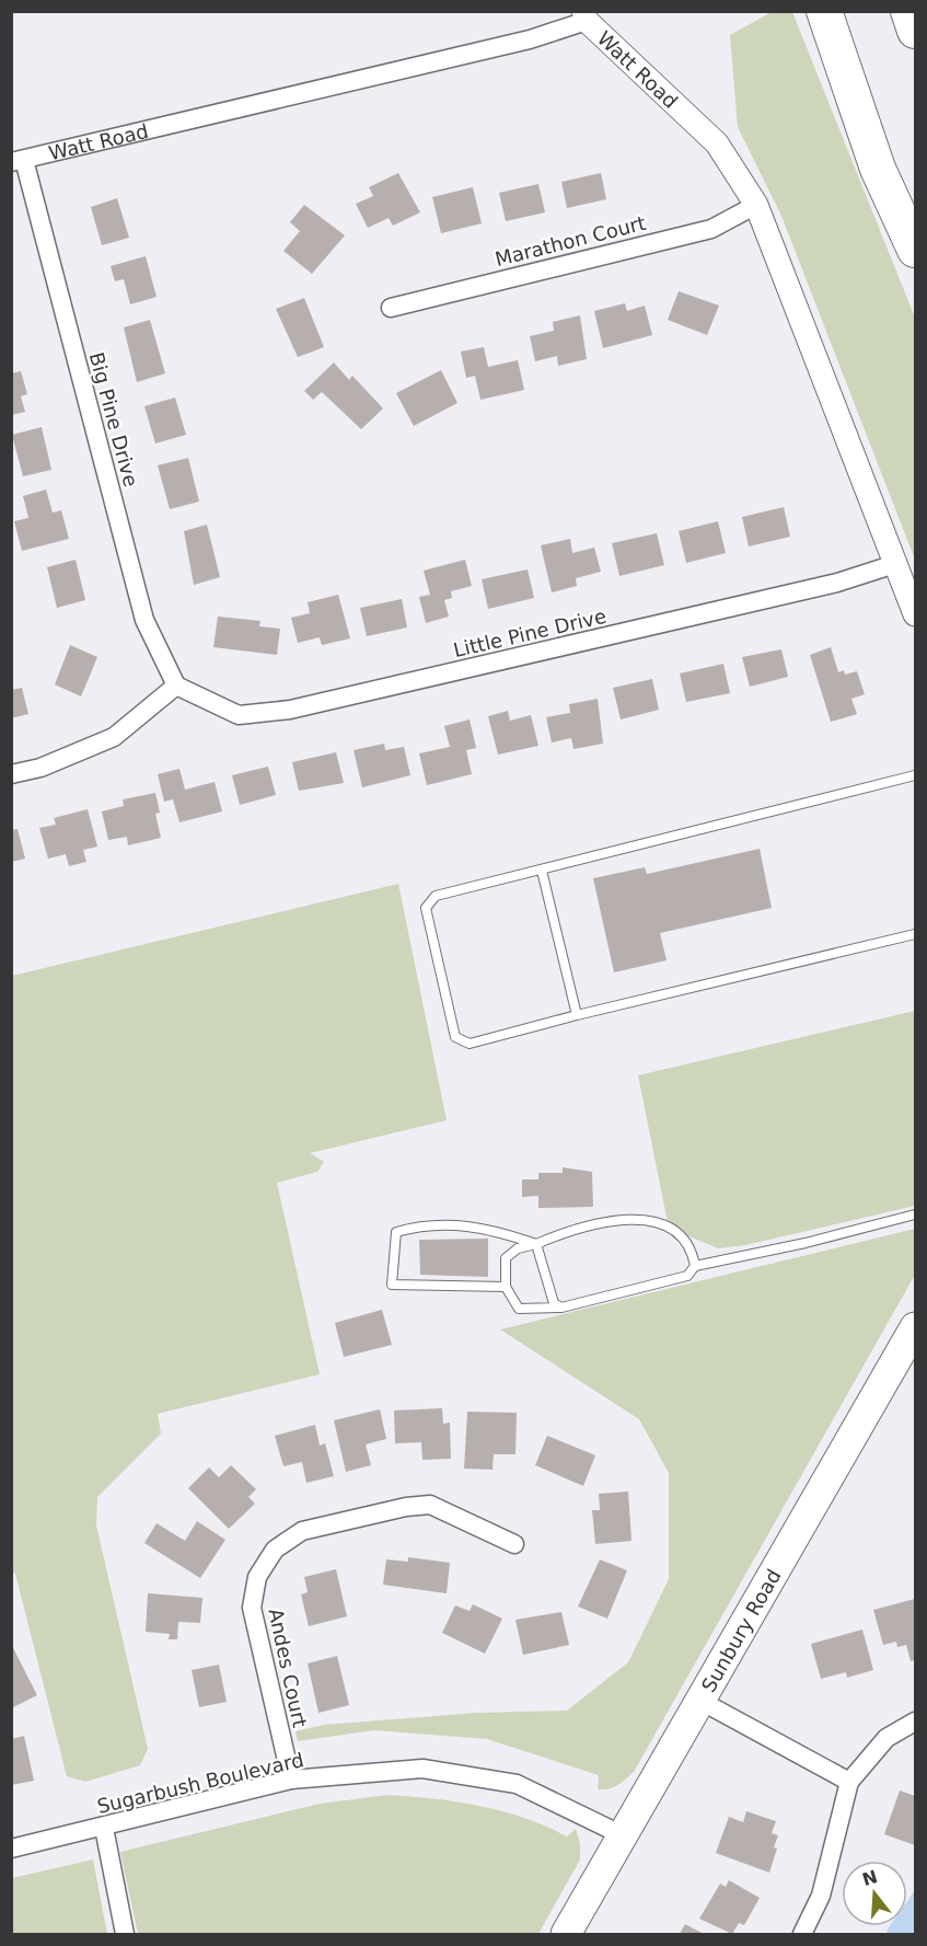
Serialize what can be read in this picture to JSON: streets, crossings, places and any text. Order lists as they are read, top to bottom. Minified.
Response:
{"streets":{"main road":["Sunbury Road"],"street":["Watt Road","Marathon Court","Big Pine Drive","Little Pine Drive","Andes Court","Sugarbush Boulevard"]},"crossings":[["Watt Road","Marathon Court"],["Watt Road","Big Pine Drive"],["Watt Road","Little Pine Drive"],["Big Pine Drive","Little Pine Drive"],["Sunbury Road","Sugarbush Boulevard"],["Andes Court","Sugarbush Boulevard"]],"north":"top"}
